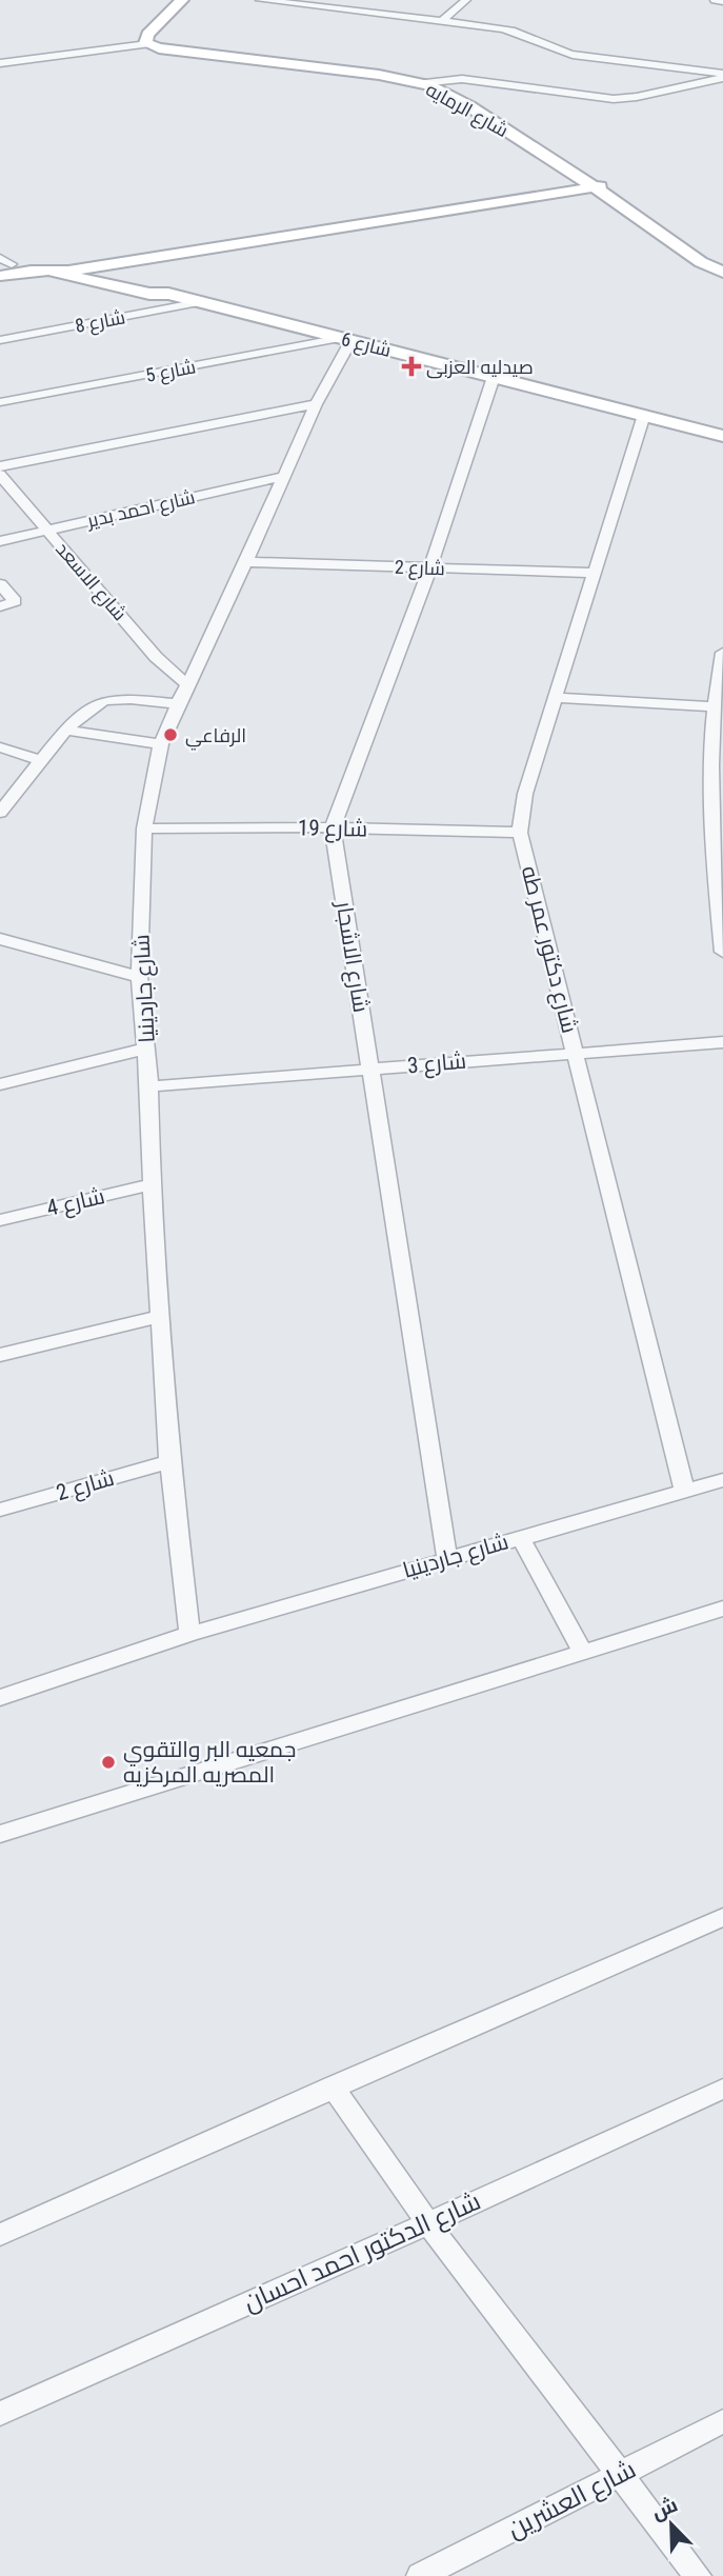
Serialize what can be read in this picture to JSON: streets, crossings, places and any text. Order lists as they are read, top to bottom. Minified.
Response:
{"streets":{"street":["شارع الرمايه","شارع 8","شارع 6","شارع 5","شارع احمد بدير","شارع 2","شارع الاسعد","شارع 19","شارع دكتور عمر طه","شارع الاشجار","شارع جاردينيا","شارع 3","شارع 4","شارع الدكتور احمد احسان","شارع العشرين"]},"crossings":[["شارع 8","شارع 6"],["شارع 6","شارع 5"],["شارع 6","شارع دكتور عمر طه"],["شارع 6","شارع الاشجار"],["شارع 6","شارع جاردينيا"],["شارع 5","شارع جاردينيا"],["شارع احمد بدير","شارع الاسعد"],["شارع احمد بدير","شارع جاردينيا"],["شارع 2","شارع دكتور عمر طه"],["شارع 2","شارع الاشجار"],["شارع 2","شارع جاردينيا"],["شارع الاسعد","شارع جاردينيا"],["شارع 19","شارع دكتور عمر طه"],["شارع 19","شارع الاشجار"],["شارع 19","شارع جاردينيا"],["شارع دكتور عمر طه","شارع جاردينيا"],["شارع دكتور عمر طه","شارع 3"],["شارع الاشجار","شارع جاردينيا"],["شارع الاشجار","شارع 3"],["شارع جاردينيا","شارع 3"],["شارع جاردينيا","شارع 4"]],"places":{"health":["صيدليه العزبى"],"other":["الرفاعي","جمعيه البر والتقوي المصريه المركزيه"]},"north":"top left"}
